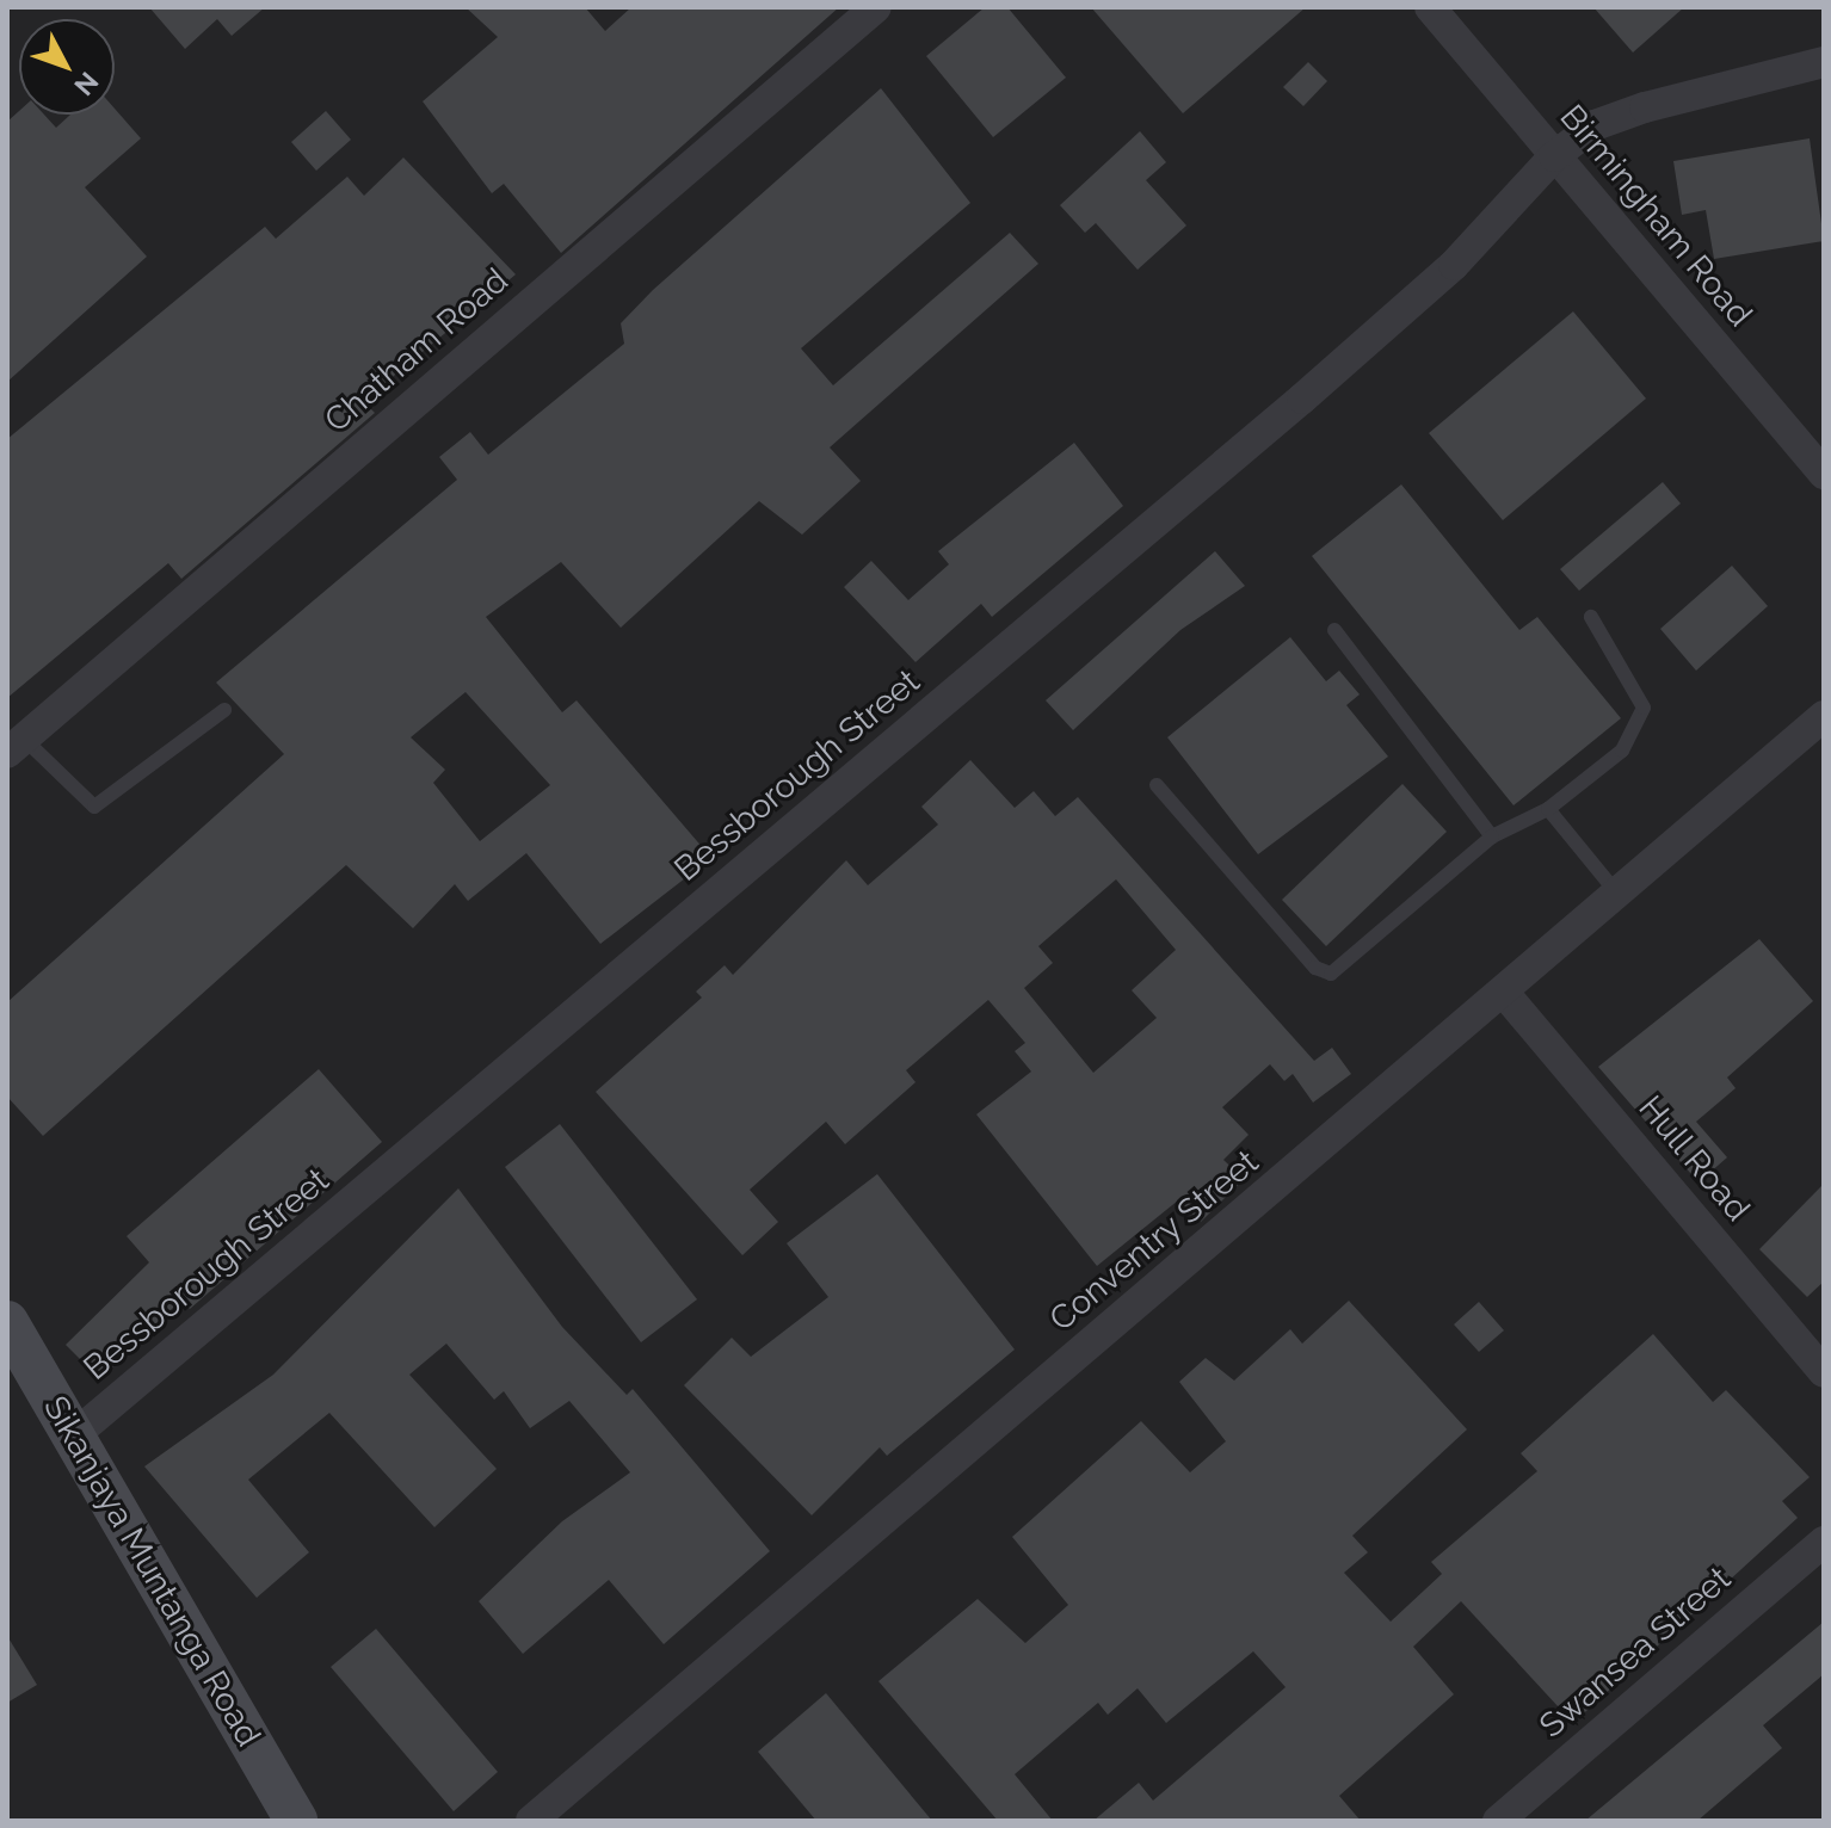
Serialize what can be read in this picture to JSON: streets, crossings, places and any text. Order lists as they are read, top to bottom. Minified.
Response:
{"streets":{"street":["Birmingham Road","Chatham Road","Bessborough Street","Hull Road","Conventry Street","Sikanjaya Muntanga Road","Swansea Street"]},"crossings":[["Birmingham Road","Bessborough Street"],["Bessborough Street","Sikanjaya Muntanga Road"],["Hull Road","Conventry Street"]],"north":"bottom right"}
